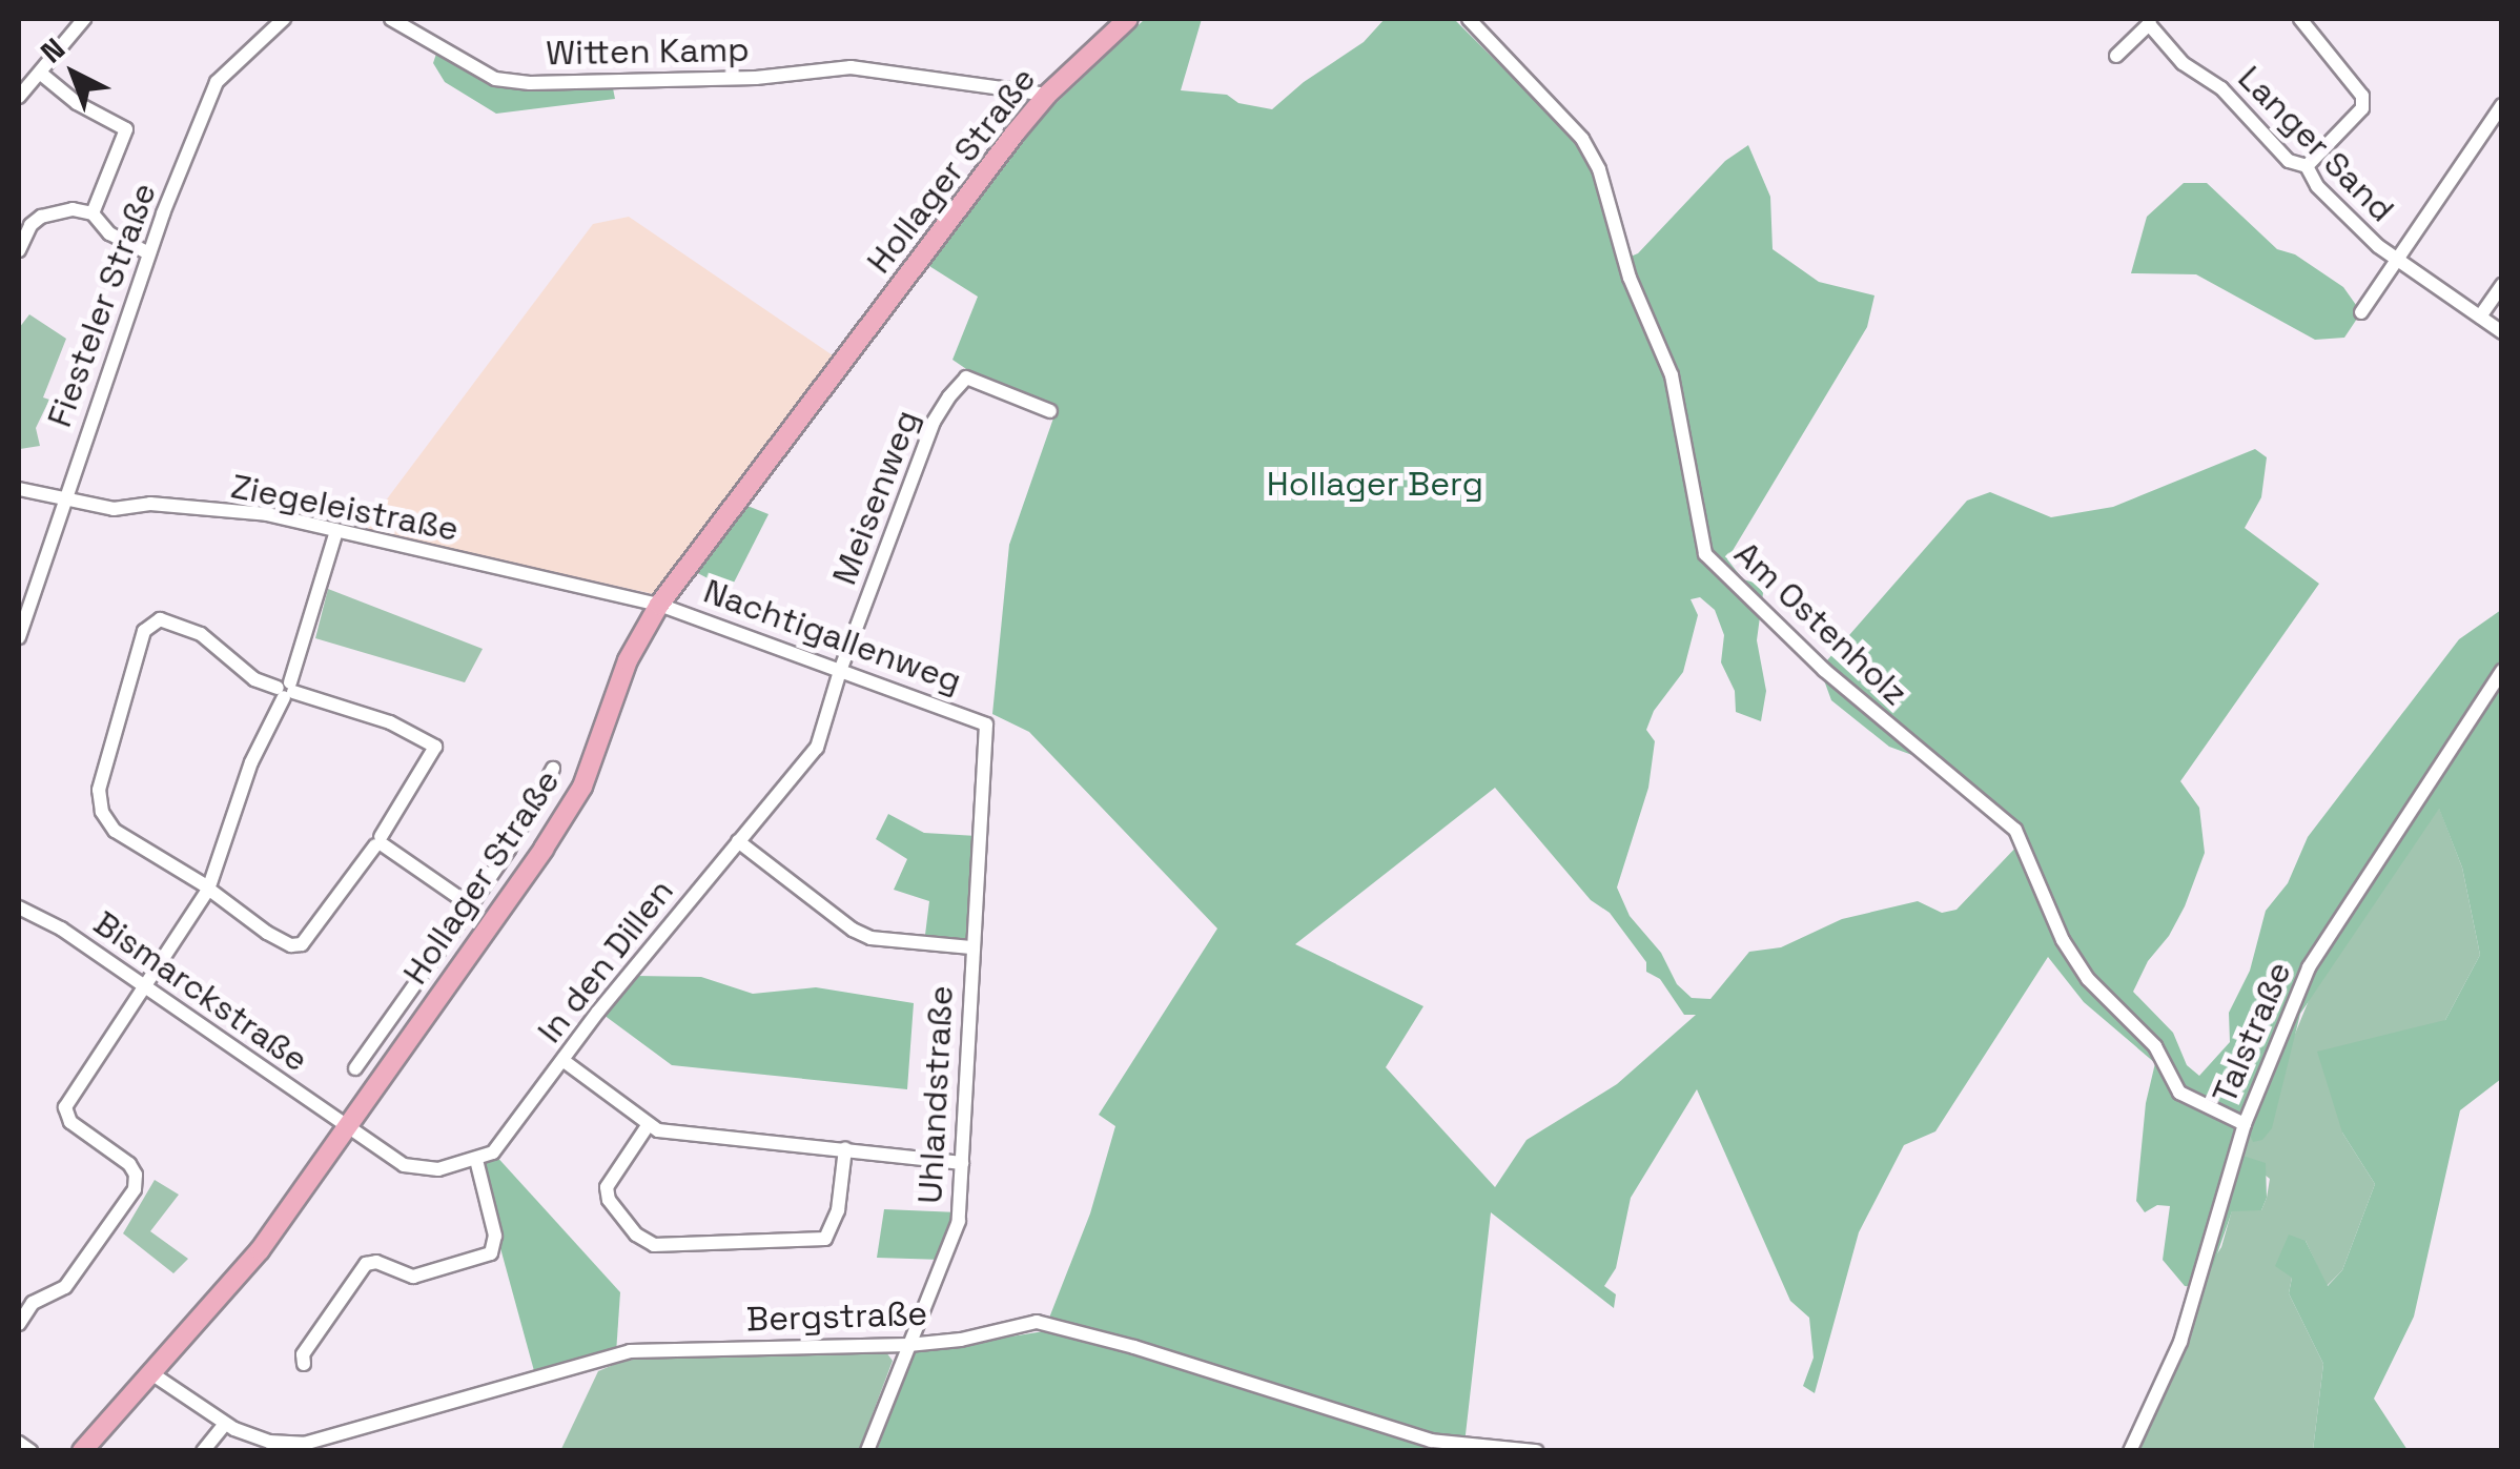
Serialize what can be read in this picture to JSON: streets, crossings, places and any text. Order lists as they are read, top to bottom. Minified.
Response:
{"streets":{"main road":["Hollager Straße"],"street":["Witten Kamp","Langer Sand","Fiesteler Straße","Meisenweg","Ziegeleistraße","Am Ostenholz","Nachtigallenweg","In den Dillen","Bismarckstraße","Talstraße","Uhlandstraße","Bergstraße"]},"crossings":[["Witten Kamp","Hollager Straße"],["Hollager Straße","Ziegeleistraße"],["Hollager Straße","Nachtigallenweg"],["Hollager Straße","Bismarckstraße"],["Hollager Straße","Bergstraße"],["Fiesteler Straße","Ziegeleistraße"],["Meisenweg","Nachtigallenweg"],["Meisenweg","In den Dillen"],["Ziegeleistraße","Nachtigallenweg"],["Am Ostenholz","Talstraße"],["Nachtigallenweg","In den Dillen"],["Nachtigallenweg","Uhlandstraße"],["Uhlandstraße","Bergstraße"]],"parks":["Hollager Berg"],"north":"top left"}
